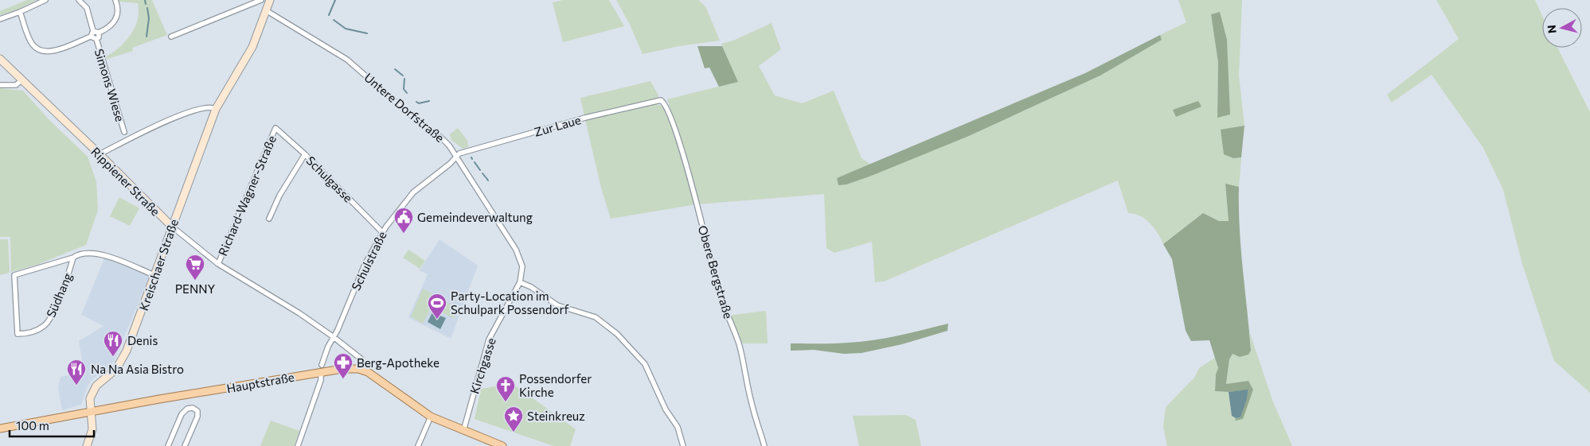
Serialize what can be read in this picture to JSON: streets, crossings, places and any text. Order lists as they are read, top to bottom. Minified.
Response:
{"streets":{"main road":["Rippiener Straße","Kreischaer Straße","Hauptstraße"],"street":["Simons Wiese","Untere Dorfstraße","Zur Laue","Schulgasse","Richard-Wagner-Straße","Schulstraße","Obere Bergstraße","Südhang","Kirchgasse"]},"crossings":[["Untere Dorfstraße","Zur Laue"],["Untere Dorfstraße","Schulstraße"],["Untere Dorfstraße","Kreischaer Straße"],["Untere Dorfstraße","Kirchgasse"],["Zur Laue","Schulstraße"],["Zur Laue","Obere Bergstraße"],["Schulgasse","Richard-Wagner-Straße"],["Schulgasse","Schulstraße"],["Rippiener Straße","Richard-Wagner-Straße"],["Rippiener Straße","Schulstraße"],["Rippiener Straße","Kreischaer Straße"],["Schulstraße","Hauptstraße"],["Kreischaer Straße","Südhang"],["Kreischaer Straße","Hauptstraße"],["Kirchgasse","Hauptstraße"]],"places":{"public building":["Gemeindeverwaltung"],"supermarket":["PENNY"],"sports":["Party-Location im Schulpark Possendorf"],"restaurant":["Denis","Na Na Asia Bistro"],"pharmacy":["Berg-Apotheke"],"church":["Possendorfer Kirche"],"place":["Steinkreuz"]},"scale_bar":"100 m","north":"left"}
